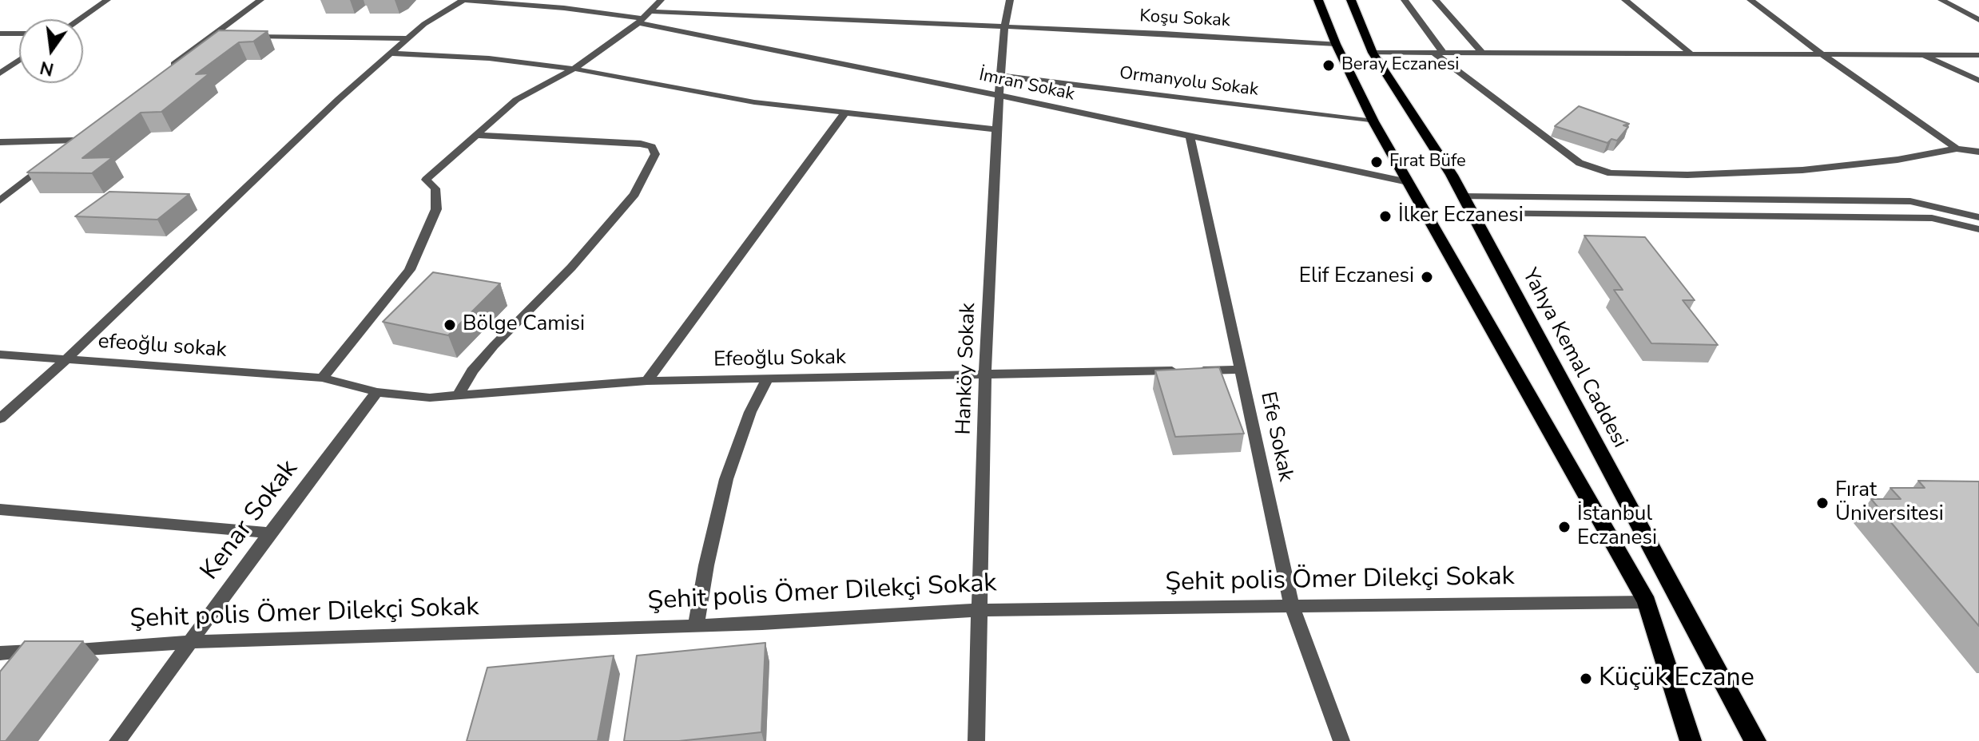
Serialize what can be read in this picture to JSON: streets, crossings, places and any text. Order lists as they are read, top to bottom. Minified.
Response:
{"streets":{"main road":["Yahya Kemal Caddesi"],"street":["Koşu Sokak","Ormanyolu Sokak","İmran Sokak","efeoğlu sokak","Efeoğlu Sokak","Hanköy Sokak","Efe Sokak","Kenar Sokak","Şehit polis Ömer Dilekçi Sokak"]},"crossings":[["Koşu Sokak","İmran Sokak"],["Koşu Sokak","Hanköy Sokak"],["Ormanyolu Sokak","Hanköy Sokak"],["İmran Sokak","Hanköy Sokak"],["İmran Sokak","Efe Sokak"],["efeoğlu sokak","Efeoğlu Sokak"],["Efeoğlu Sokak","Hanköy Sokak"],["Efeoğlu Sokak","Efe Sokak"],["Efeoğlu Sokak","Kenar Sokak"],["Hanköy Sokak","Şehit polis Ömer Dilekçi Sokak"],["Efe Sokak","Şehit polis Ömer Dilekçi Sokak"],["Kenar Sokak","Şehit polis Ömer Dilekçi Sokak"]],"places":["Beray Eczanesi","Fırat Büfe","İlker Eczanesi","Elif Eczanesi","Bölge Camisi","Fırat Üniversitesi","İstanbul Eczanesi","Küçük Eczane"],"north":"bottom"}
